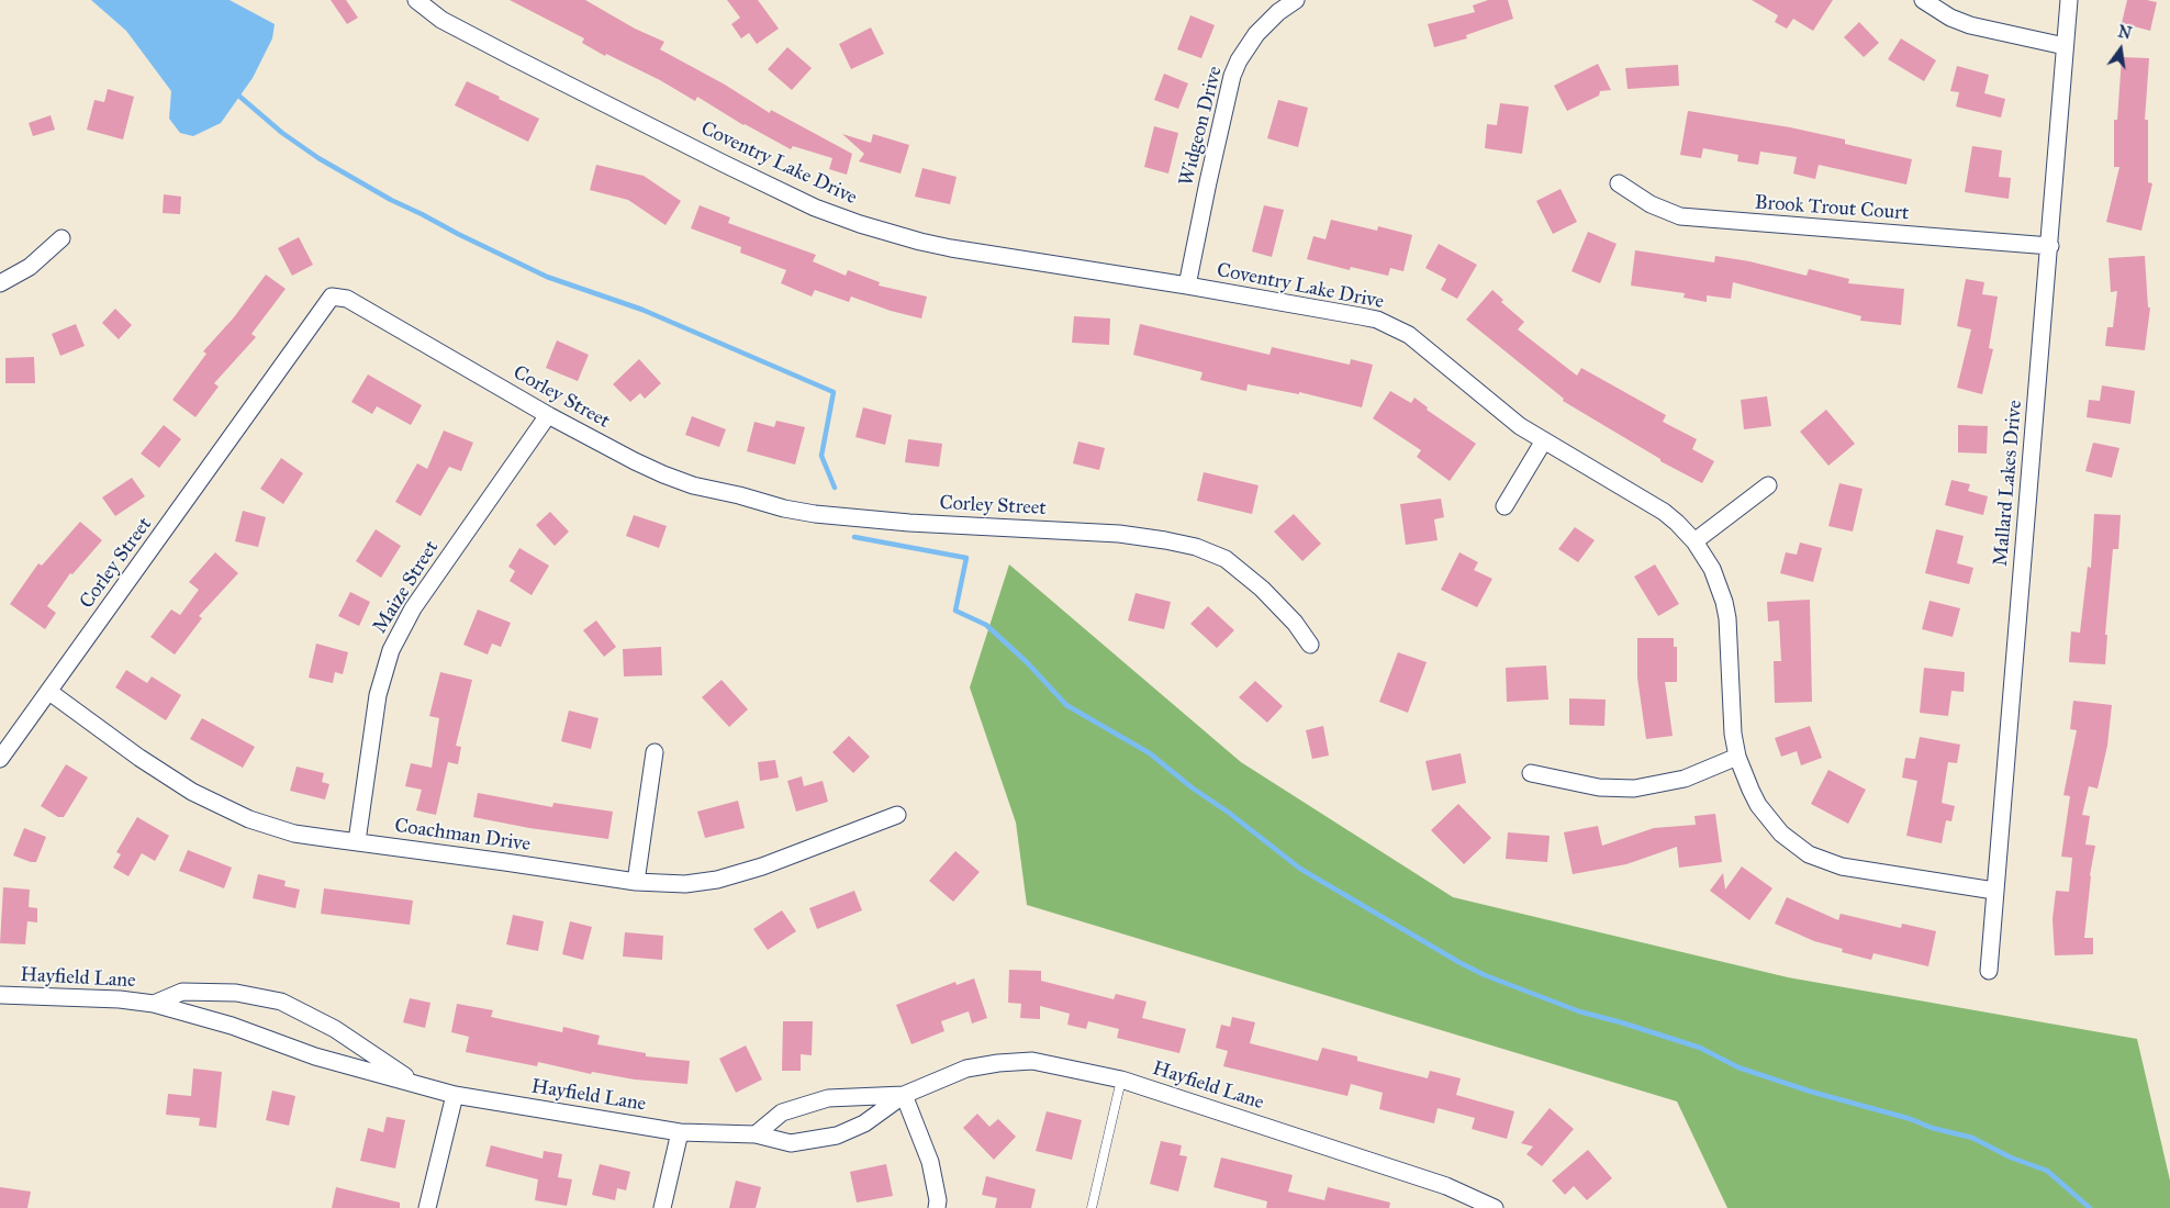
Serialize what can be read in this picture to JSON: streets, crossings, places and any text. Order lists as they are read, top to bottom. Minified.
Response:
{"streets":{"street":["Widgeon Drive","Coventry Lake Drive","Brook Trout Court","Corley Street","Mallard Lakes Drive","Maize Street","Coachman Drive","Hayfield Lane"]},"crossings":[["Widgeon Drive","Coventry Lake Drive"],["Coventry Lake Drive","Mallard Lakes Drive"],["Brook Trout Court","Mallard Lakes Drive"],["Corley Street","Maize Street"],["Corley Street","Coachman Drive"],["Maize Street","Coachman Drive"]],"north":"top"}
